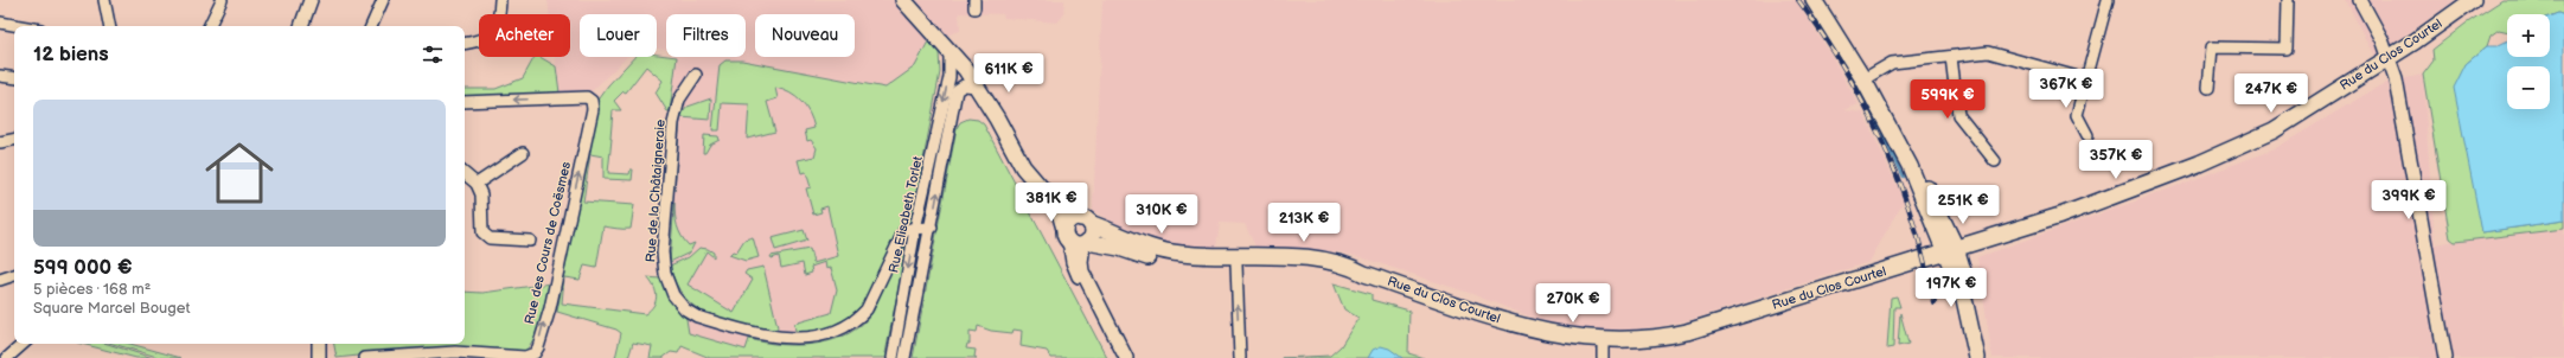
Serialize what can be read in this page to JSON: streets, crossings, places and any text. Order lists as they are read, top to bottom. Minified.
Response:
{"streets":{"main road":["Rue du Clos Courtel"],"street":["Rue de la Châtaigneraie","Rue Elisabeth Torlet","Rue des Cours de Coësmes"]},"crossings":[["Rue du Clos Courtel","Rue Elisabeth Torlet"],["Rue de la Châtaigneraie","Rue Elisabeth Torlet"]],"page":{"map_buttons":["+","−"],"chip":["Acheter","Louer","Filtres","Nouveau"],"heading":"12 biens","price":["611K €","367K €","247K €","599K €","357K €","399K €","381K €","251K €","310K €","213K €","197K €","270K €"],"list":[{"name":"599 000 €","note":"5 pièces · 168 m² · Square Marcel Bouget"}]}}
